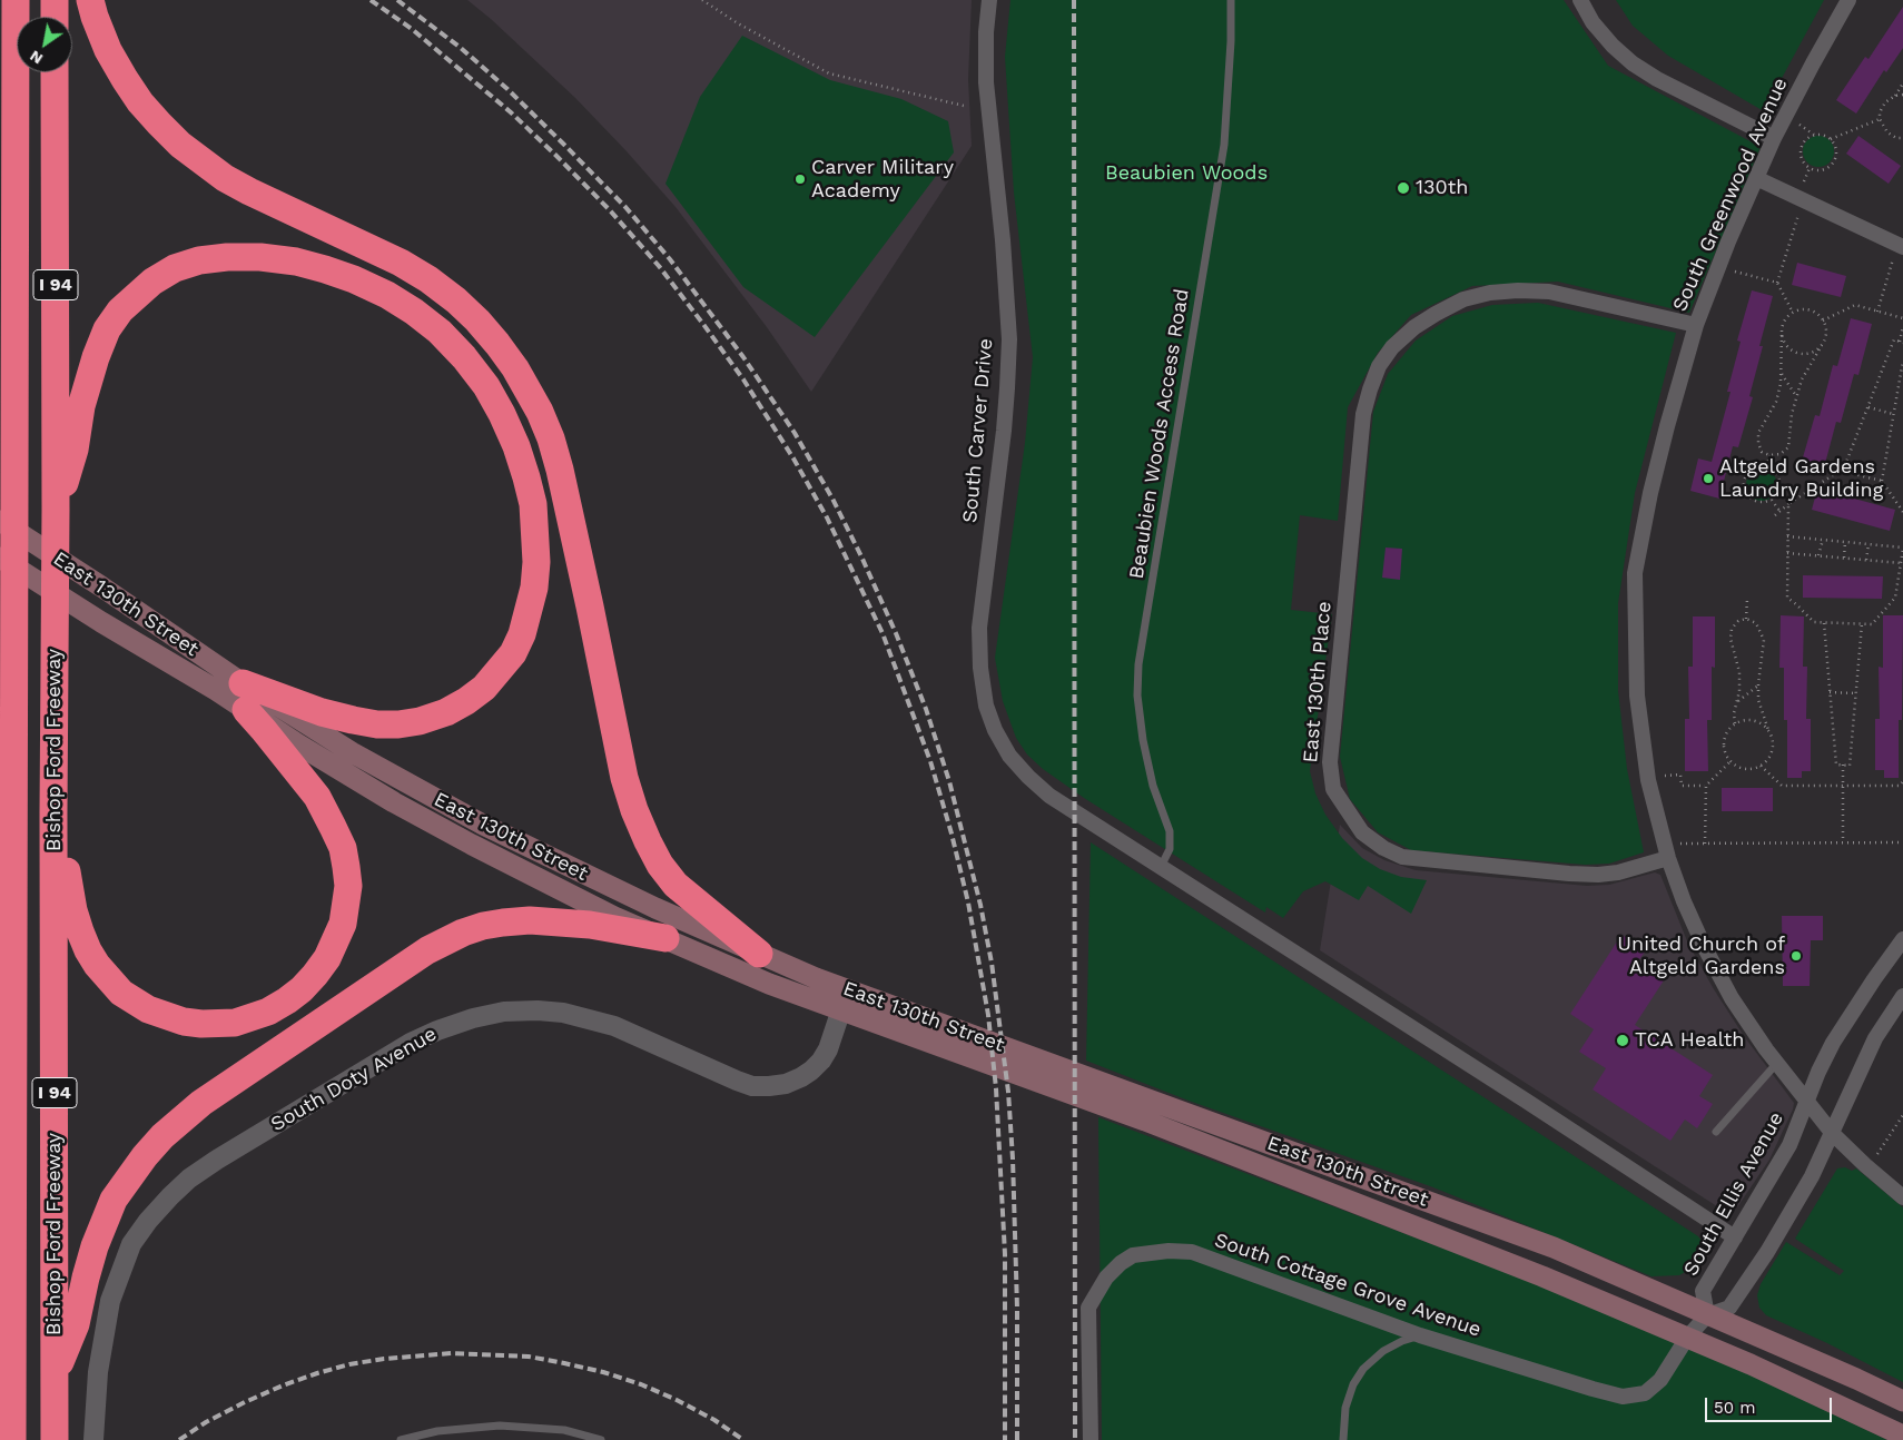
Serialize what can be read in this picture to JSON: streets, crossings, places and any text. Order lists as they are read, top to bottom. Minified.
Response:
{"streets":{"highway":["I 94","Bishop Ford Freeway"],"main road":["East 130th Street"],"street":["South Greenwood Avenue","South Carver Drive","East 130th Place","South Doty Avenue","South Ellis Avenue","South Cottage Grove Avenue"],"lane":["Beaubien Woods Access Road"]},"crossings":[["South Greenwood Avenue","East 130th Place"],["South Greenwood Avenue","South Ellis Avenue"],["South Carver Drive","Beaubien Woods Access Road"],["East 130th Street","South Doty Avenue"],["East 130th Street","South Ellis Avenue"],["East 130th Street","South Cottage Grove Avenue"],["South Ellis Avenue","South Cottage Grove Avenue"]],"parks":["Beaubien Woods"],"places":["Carver Military Academy","130th","Altgeld Gardens Laundry Building","United Church of Altgeld Gardens","TCA Health"],"scale_bar":"50 m","north":"bottom left"}
